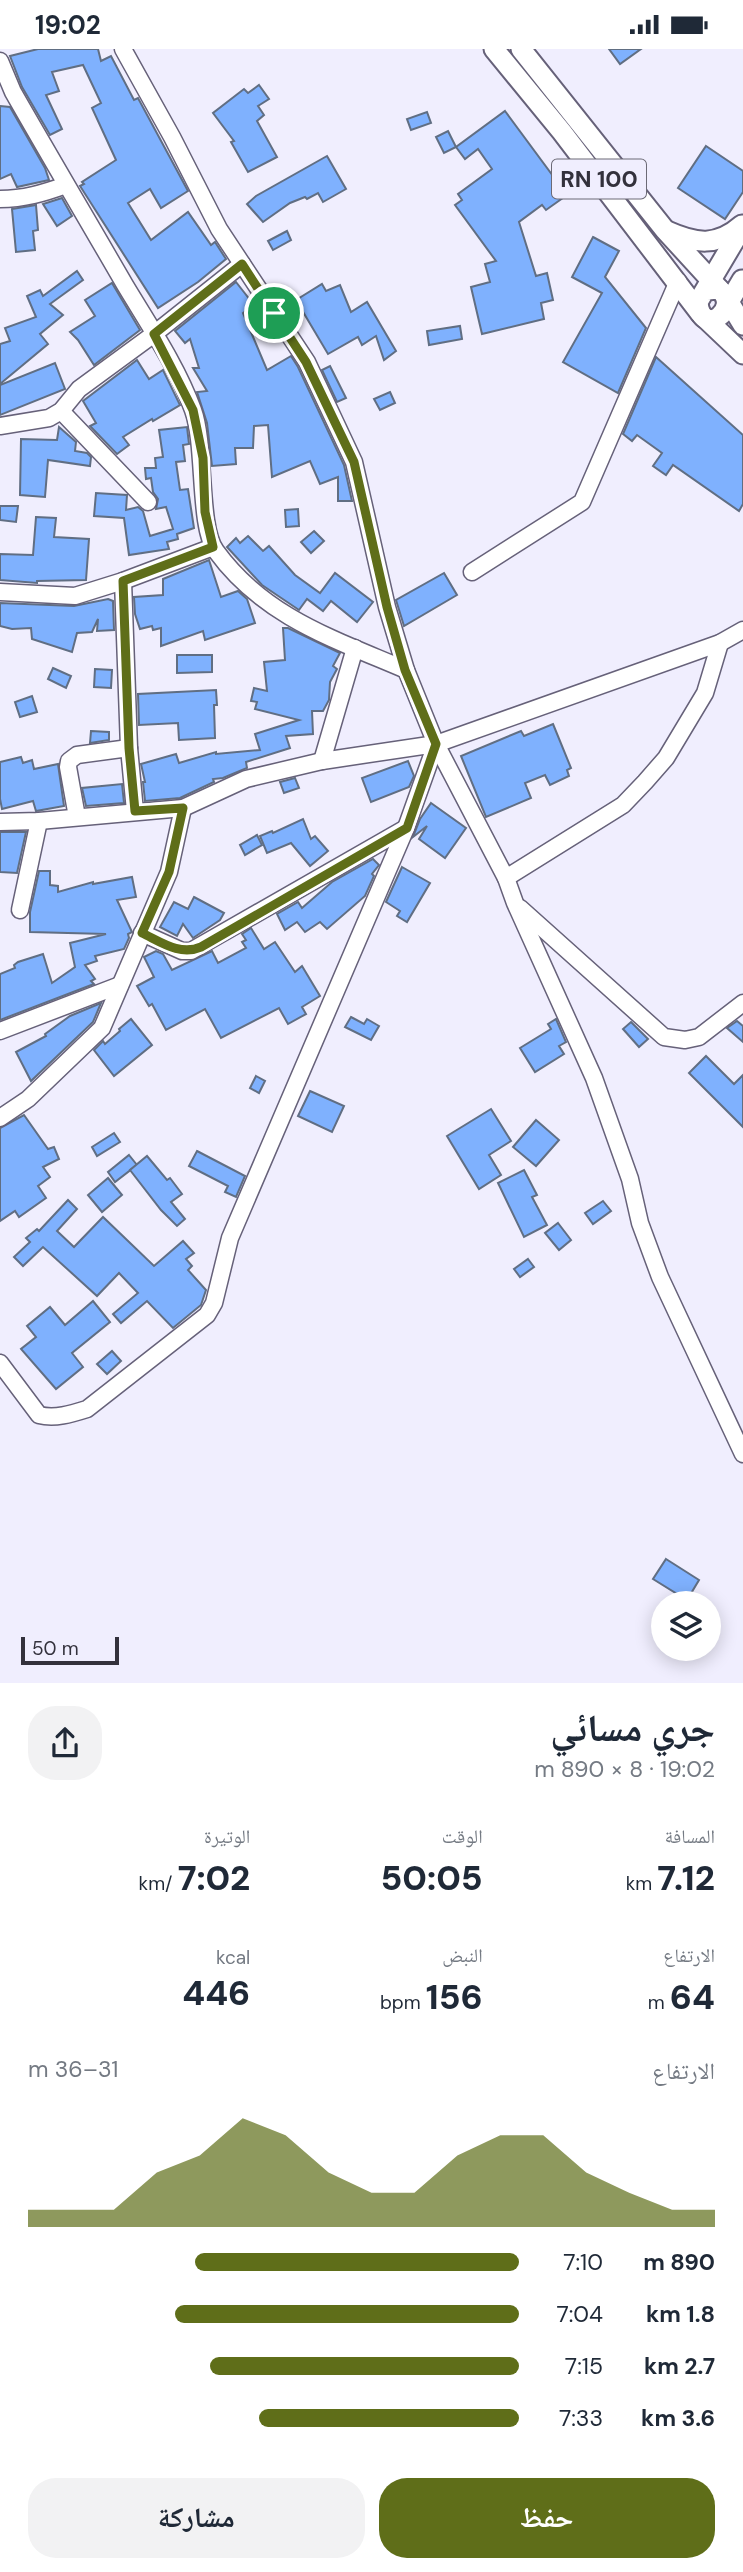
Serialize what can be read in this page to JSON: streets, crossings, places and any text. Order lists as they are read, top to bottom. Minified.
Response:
{"streets":{"main road":["RN 100"]},"scale_bar":"50 m","page":{"status":"19:02","scale":"50 m","heading":["جري مسائي","19:02 · 8 × 890 m"],"stats":[["المسافة","7.12 km"],["الوقت","50:05"],["الوتيرة","7:02 /km"],["الارتفاع","64 m"],["النبض","156 bpm"],["kcal","446"]],"chart":["الارتفاع","31–36 m"],"list":[{"name":"890 m","note":"7:10"},{"name":"1.8 km","note":"7:04"},{"name":"2.7 km","note":"7:15"},{"name":"3.6 km","note":"7:33"}],"buttons":["حفظ","مشاركة"]}}
